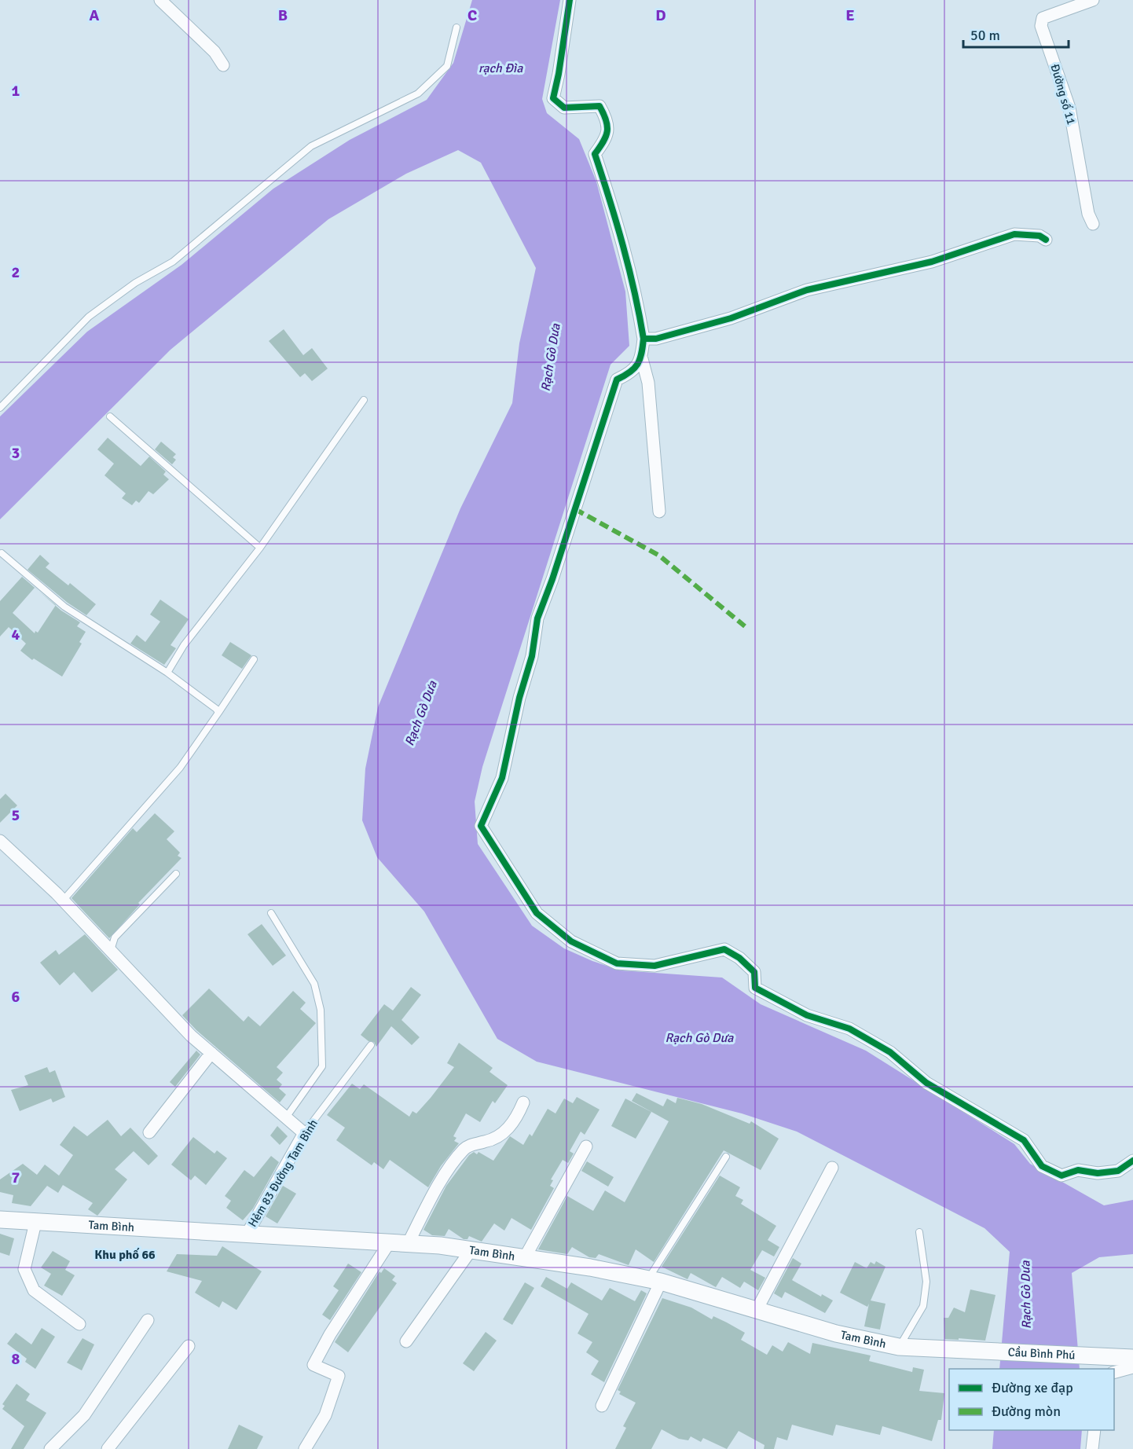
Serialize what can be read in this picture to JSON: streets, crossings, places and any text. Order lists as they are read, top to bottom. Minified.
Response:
{"streets":{"main road":["Tam Bình","Cầu Bình Phú"],"street":["Đường số 11","Hẻm 83 Đường Tam Bình"]},"crossings":[["Hẻm 83 Đường Tam Bình","Tam Bình"],["Tam Bình","Cầu Bình Phú"]],"districts":["Khu phố 66"],"water":["rạch Đìa","Rạch Gò Dưa"],"legend":["Đường xe đạp","Đường mòn"],"scale_bar":"50 m","grid":{"columns":["A","B","C","D","E"],"rows":["1","2","3","4","5","6","7","8"]}}
